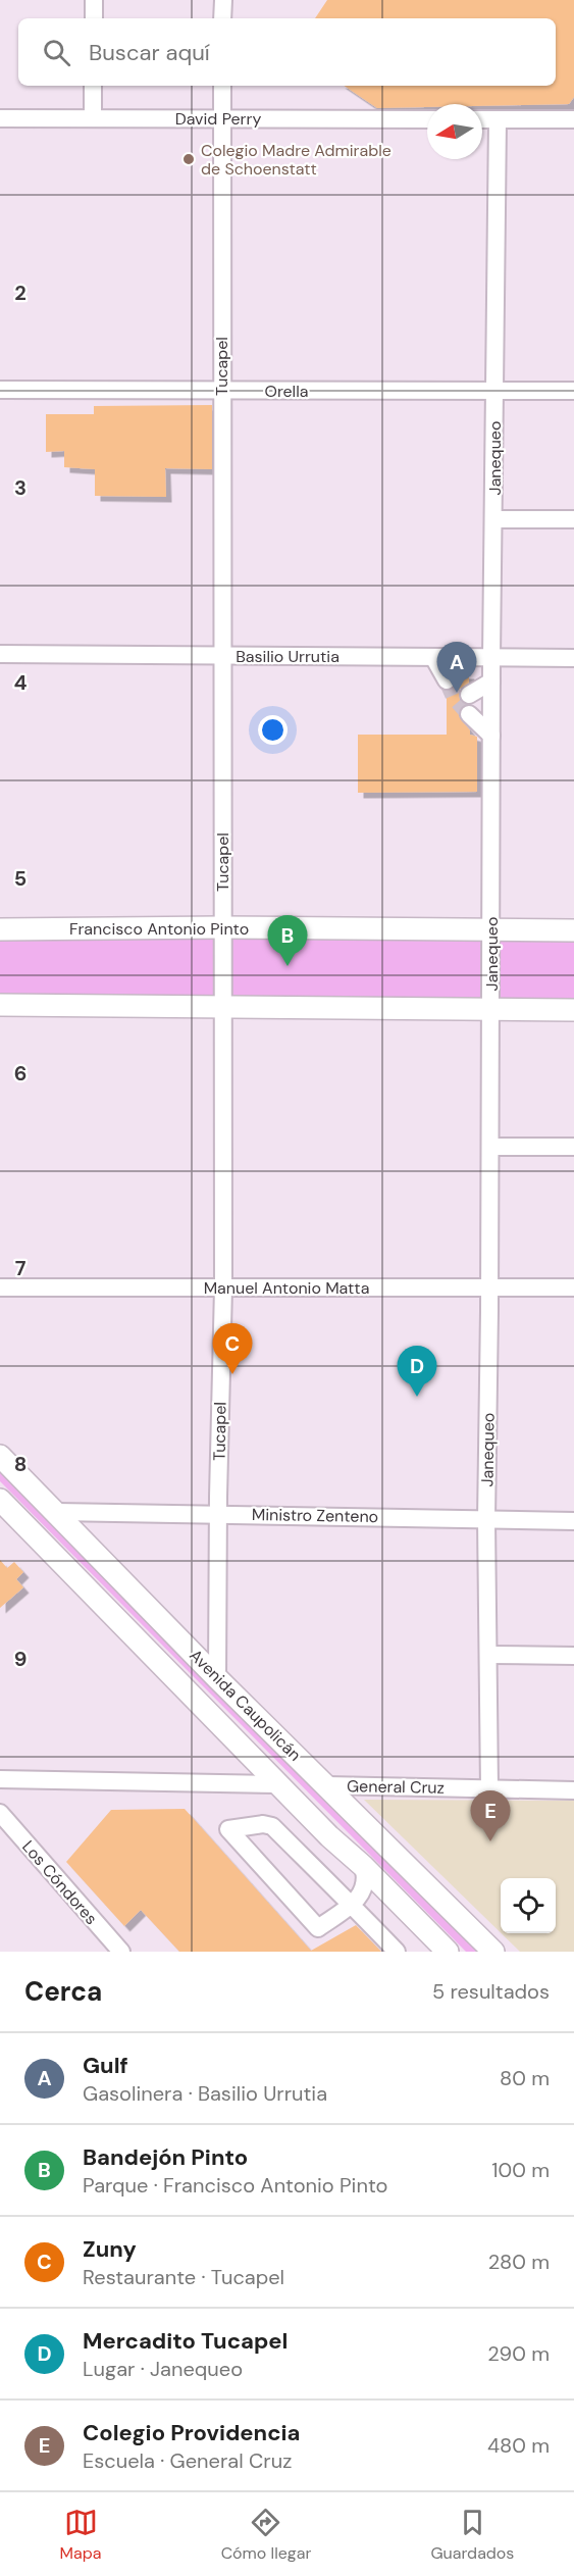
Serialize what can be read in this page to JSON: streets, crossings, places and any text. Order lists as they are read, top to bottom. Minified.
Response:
{"streets":{"main road":["Francisco Antonio Pinto","Avenida Caupolicán"],"street":["David Perry","Tucapel","Orella","Janequeo","Basilio Urrutia","Manuel Antonio Matta","Ministro Zenteno","General Cruz","Los Cóndores"]},"crossings":[["David Perry","Tucapel"],["Tucapel","Orella"],["Tucapel","Basilio Urrutia"],["Tucapel","Francisco Antonio Pinto"],["Tucapel","Manuel Antonio Matta"],["Tucapel","Ministro Zenteno"],["Tucapel","Avenida Caupolicán"],["Orella","Janequeo"],["Janequeo","Basilio Urrutia"],["Janequeo","Francisco Antonio Pinto"],["Janequeo","Manuel Antonio Matta"],["Janequeo","Ministro Zenteno"],["Janequeo","General Cruz"],["Ministro Zenteno","Avenida Caupolicán"],["Avenida Caupolicán","General Cruz"]],"places":["Colegio Madre Admirable de Schoenstatt"],"north":"left","page":{"search":"Buscar aquí","pins":["A","B","C","D","E"],"heading":["Cerca","5 resultados"],"list":[{"mark":"A","name":"Gulf","note":"Gasolinera · Basilio Urrutia","value":"80 m"},{"mark":"B","name":"Bandejón Pinto","note":"Parque · Francisco Antonio Pinto","value":"100 m"},{"mark":"C","name":"Zuny","note":"Restaurante · Tucapel","value":"280 m"},{"mark":"D","name":"Mercadito Tucapel","note":"Lugar · Janequeo","value":"290 m"},{"mark":"E","name":"Colegio Providencia","note":"Escuela · General Cruz","value":"480 m"}],"nav":["Mapa","Cómo llegar","Guardados"]},"grid":{"rows":["2","3","4","5","6","7","8","9"]}}
